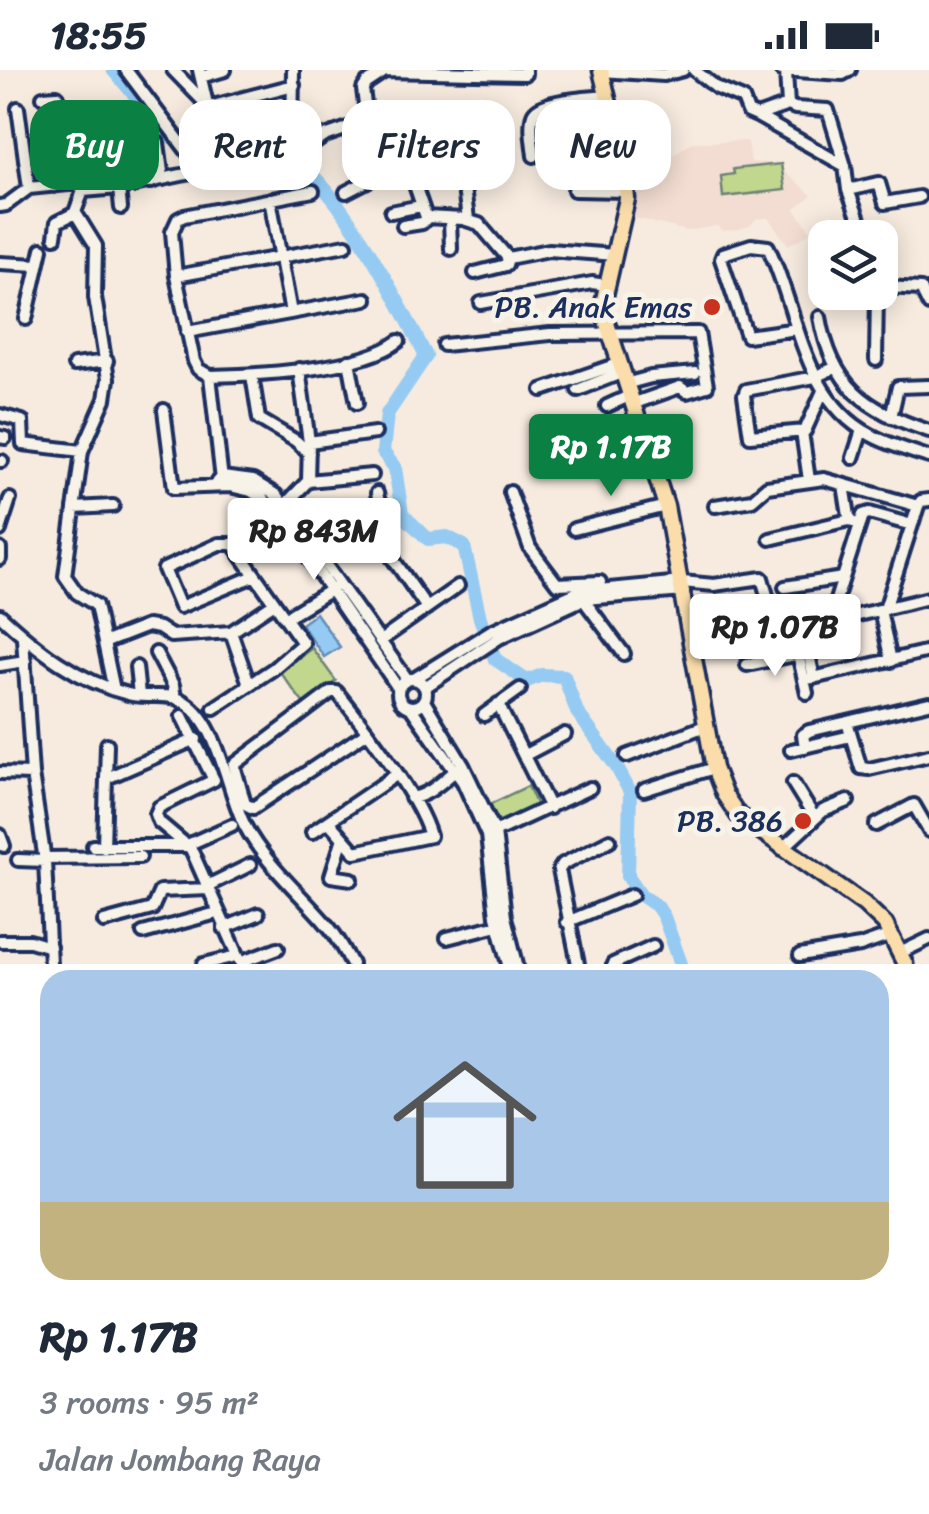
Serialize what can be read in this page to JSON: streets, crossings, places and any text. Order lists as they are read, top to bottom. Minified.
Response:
{"places":["PB. Anak Emas","PB. 386"],"page":{"status":"18:55","chip":["Buy","Rent","Filters","New"],"price":["Rp 1.17B","Rp 843M","Rp 1.07B"],"list":[{"name":"Rp 1.17B","note":"3 rooms · 95 m² · Jalan Jombang Raya"}]}}
